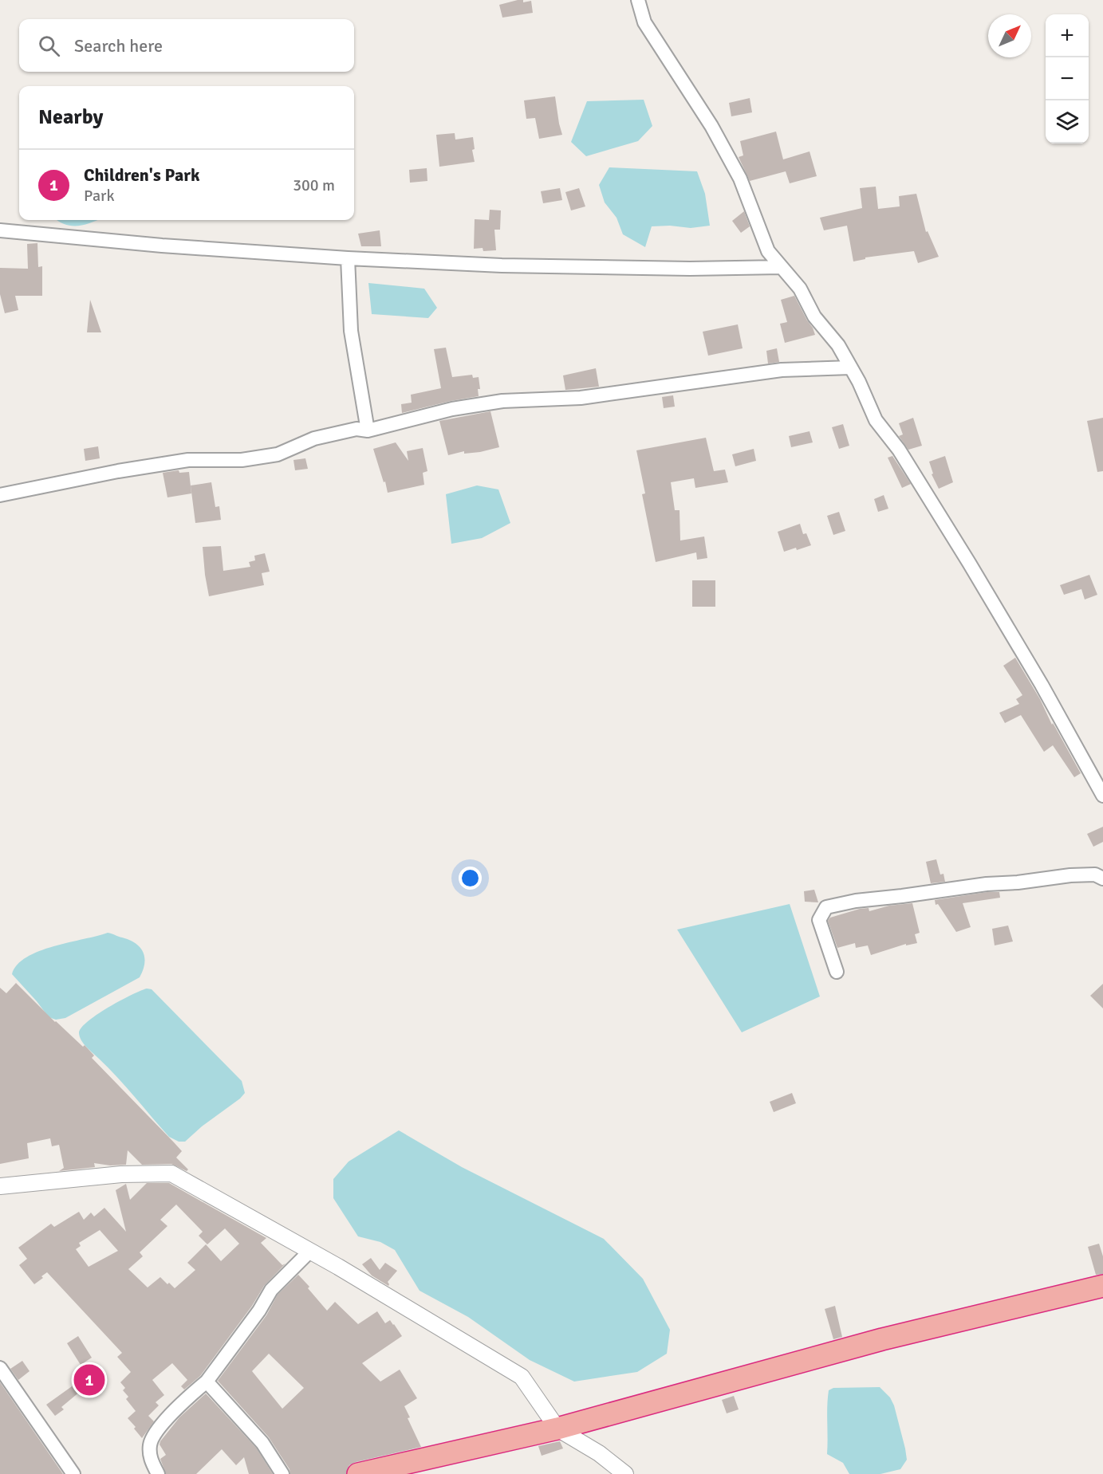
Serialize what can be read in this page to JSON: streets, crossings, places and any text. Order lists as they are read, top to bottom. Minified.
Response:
{"north":"top right","page":{"map_buttons":["+","−"],"search":"Search here","heading":"Nearby","list":[{"mark":"1","name":"Children's Park","note":"Park","value":"300 m"}],"pins":"1"}}
